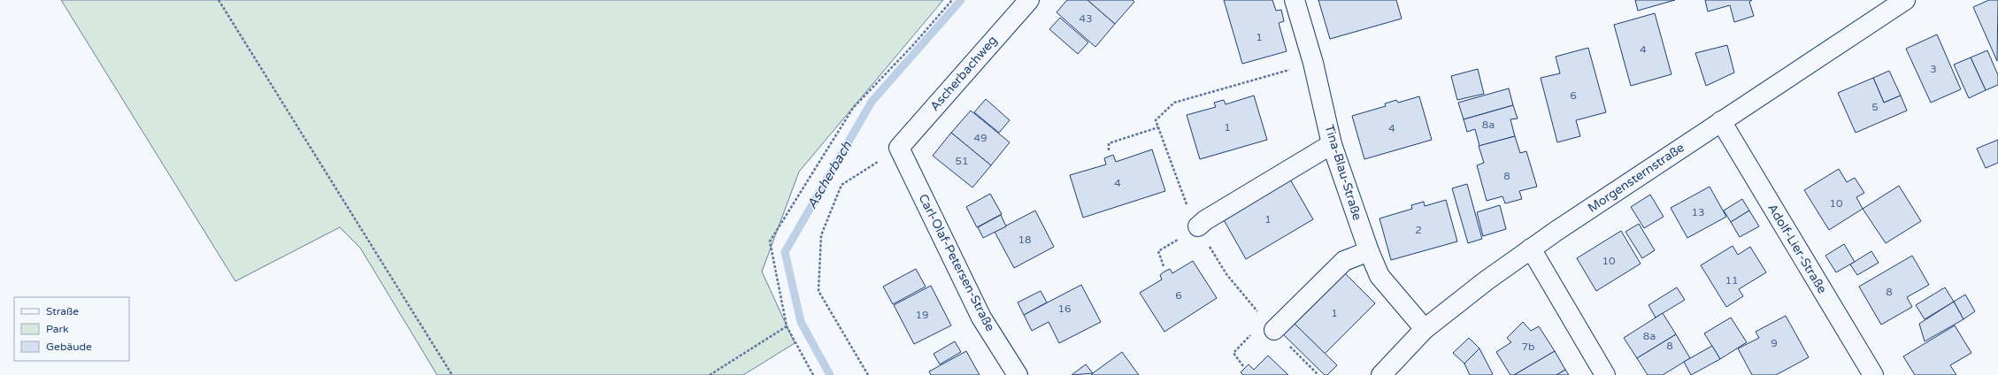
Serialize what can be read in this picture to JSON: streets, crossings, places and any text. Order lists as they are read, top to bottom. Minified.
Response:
{"streets":{"street":["Ascherbachweg","Tina-Blau-Straße","Morgensternstraße","Adolf-Lier-Straße","Carl-Olaf-Petersen-Straße"]},"crossings":[["Ascherbachweg","Carl-Olaf-Petersen-Straße"],["Tina-Blau-Straße","Morgensternstraße"],["Morgensternstraße","Adolf-Lier-Straße"]],"water":["Ascherbach"],"house_numbers":["43","1","4","3","6","5","8a","1","4","49","51","8","4","10","13","1","2","18","10","11","8","6","16","1","19","8a","9","8","7b"],"legend":["Straße","Park","Gebäude"]}
